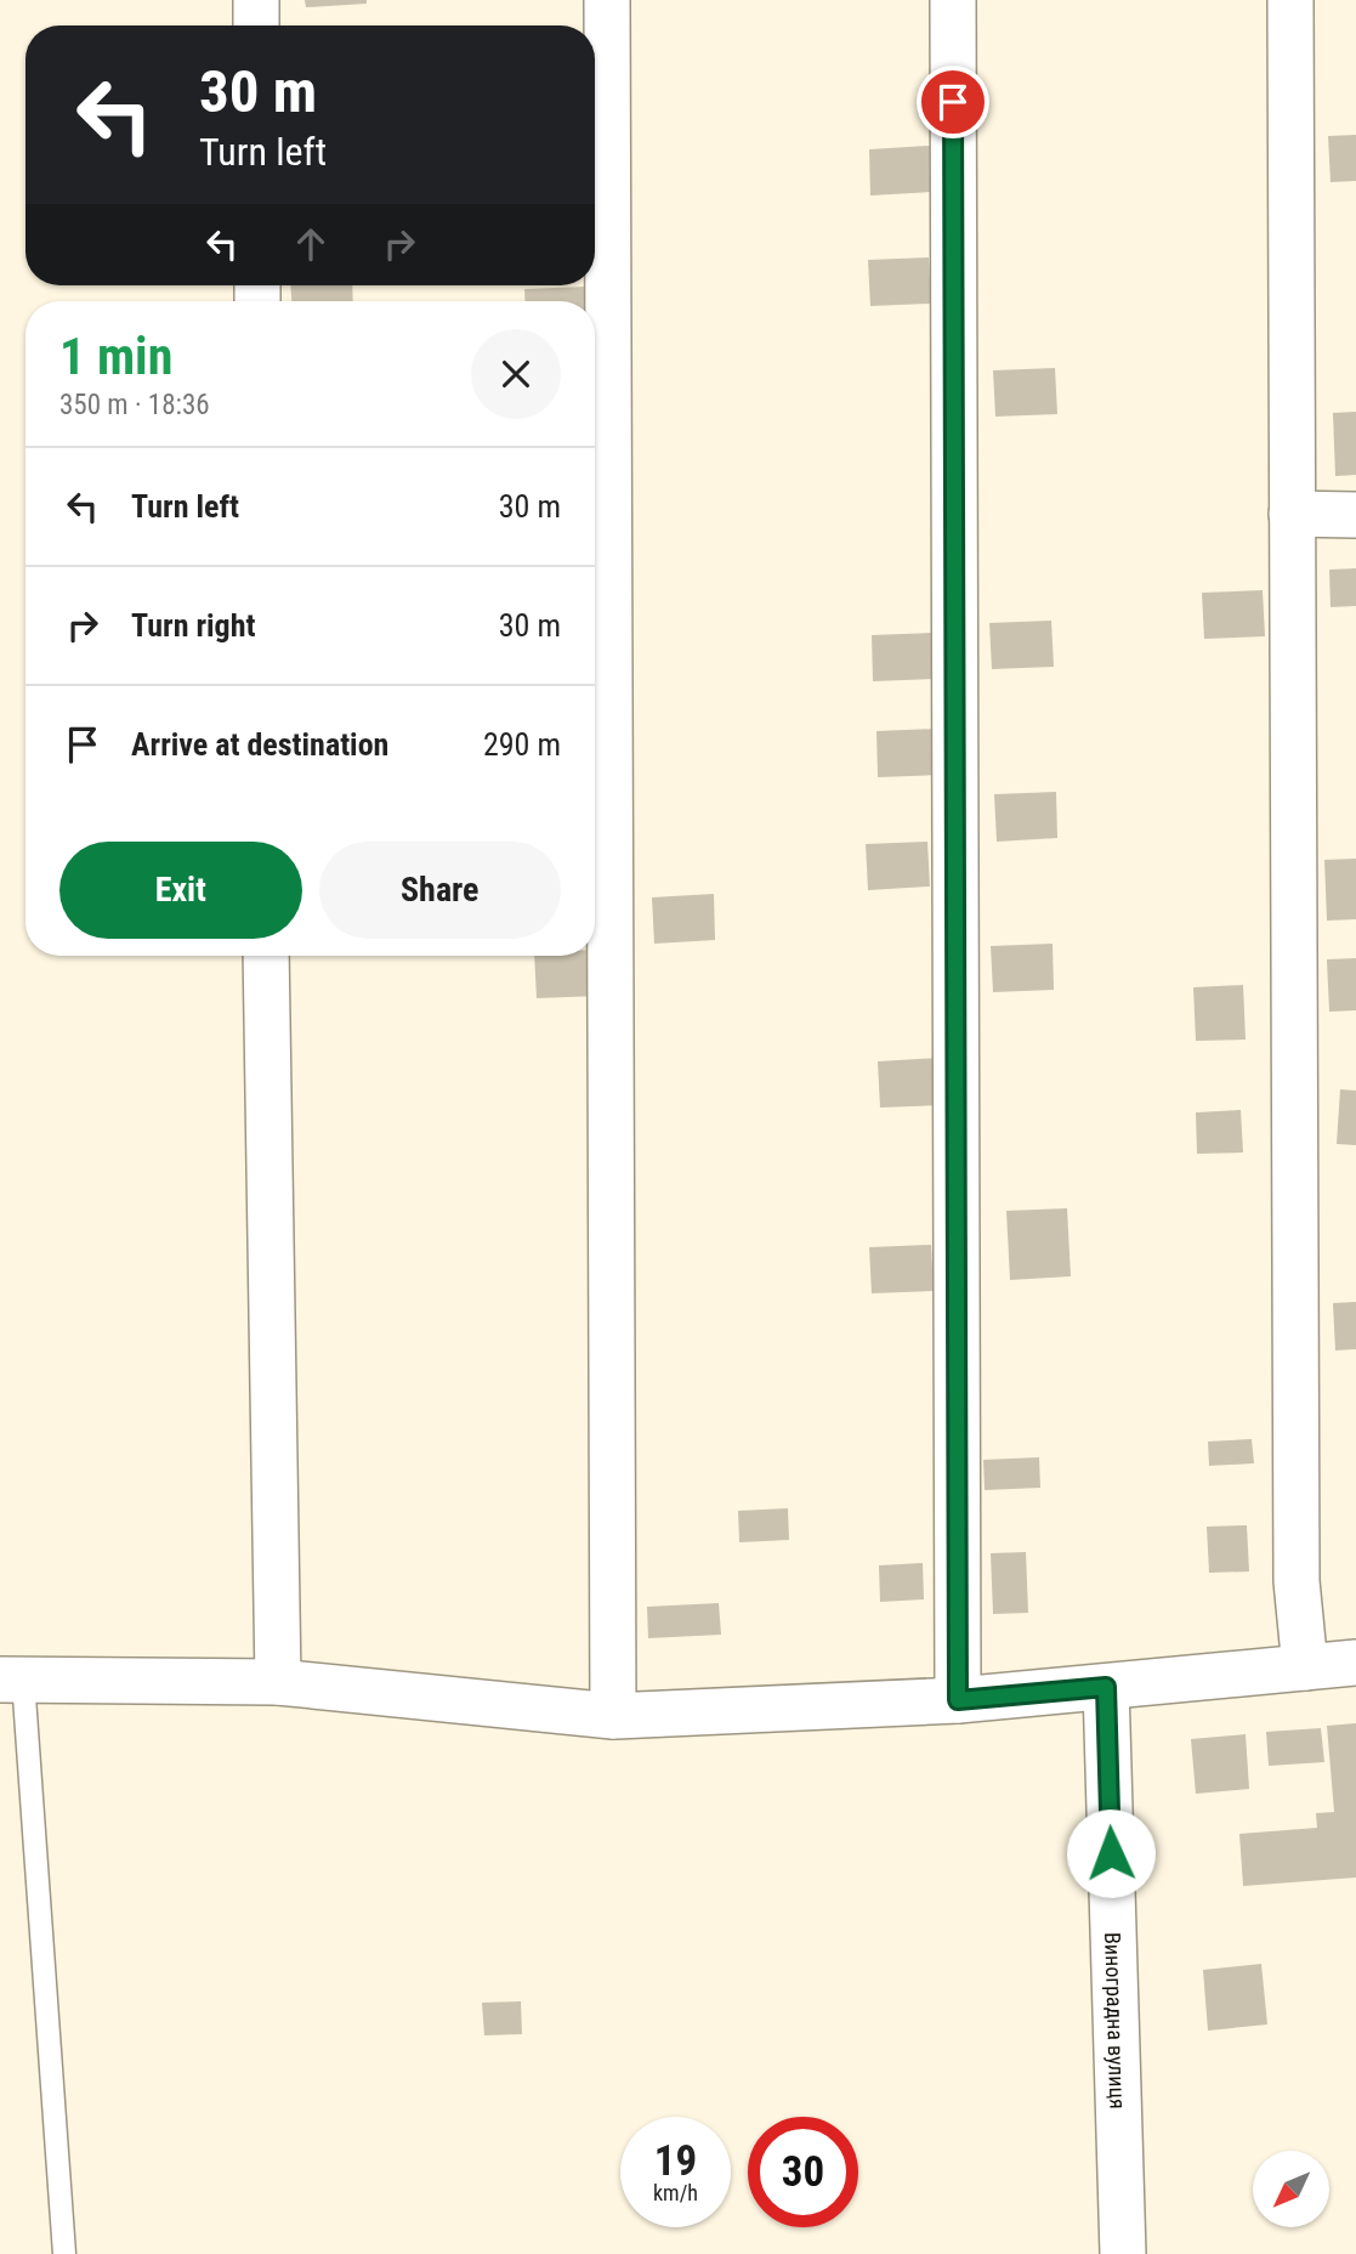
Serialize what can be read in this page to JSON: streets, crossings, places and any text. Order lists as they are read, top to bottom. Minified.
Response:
{"streets":{"street":["Виноградна вулиця"]},"north":"bottom left","page":{"turn":["30 m","Turn left"],"heading":["1 min","350 m · 18:36"],"list":[{"name":"Turn left","value":"30 m"},{"name":"Turn right","value":"30 m"},{"name":"Arrive at destination","value":"290 m"}],"buttons":["Exit","Share"],"speed":"19 km/h","limit":"30"}}
